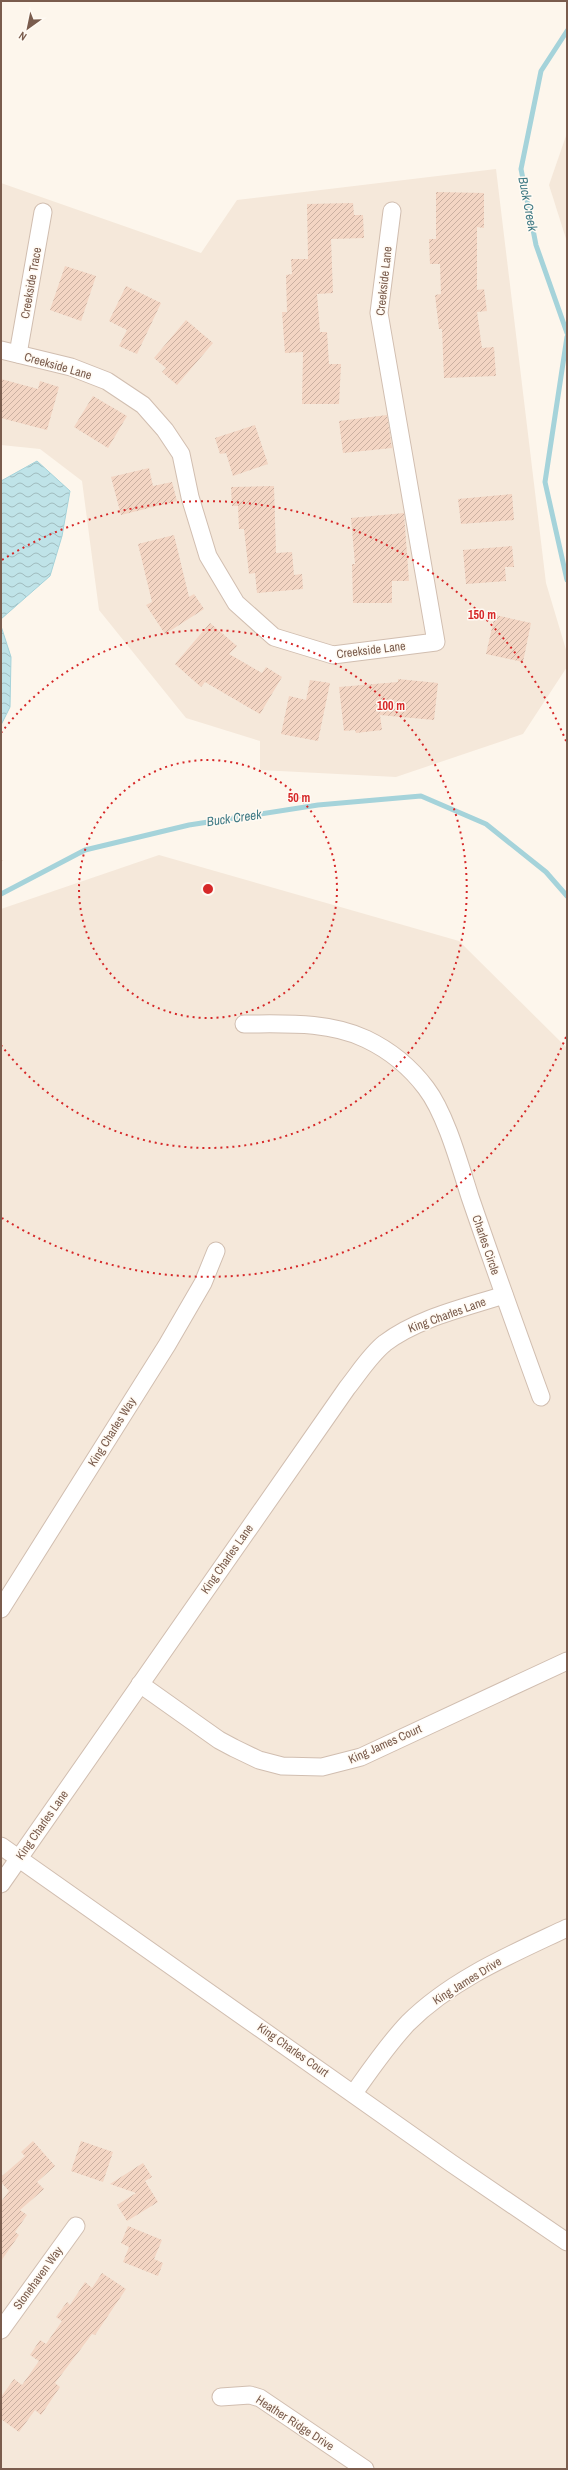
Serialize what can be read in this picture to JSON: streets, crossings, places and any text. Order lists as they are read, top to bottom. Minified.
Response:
{"streets":{"street":["Creekside Lane","Creekside Trace","Charles Circle","King Charles Lane","King Charles Way","King James Court","King James Drive","King Charles Court","Stonehaven Way","Heather Ridge Drive"]},"crossings":[["Creekside Lane","Creekside Trace"],["Charles Circle","King Charles Lane"],["King Charles Lane","King James Court"],["King Charles Lane","King Charles Court"],["King James Drive","King Charles Court"]],"water":["Buck Creek"],"north":"bottom left","rings":["150 m","100 m","50 m"]}
